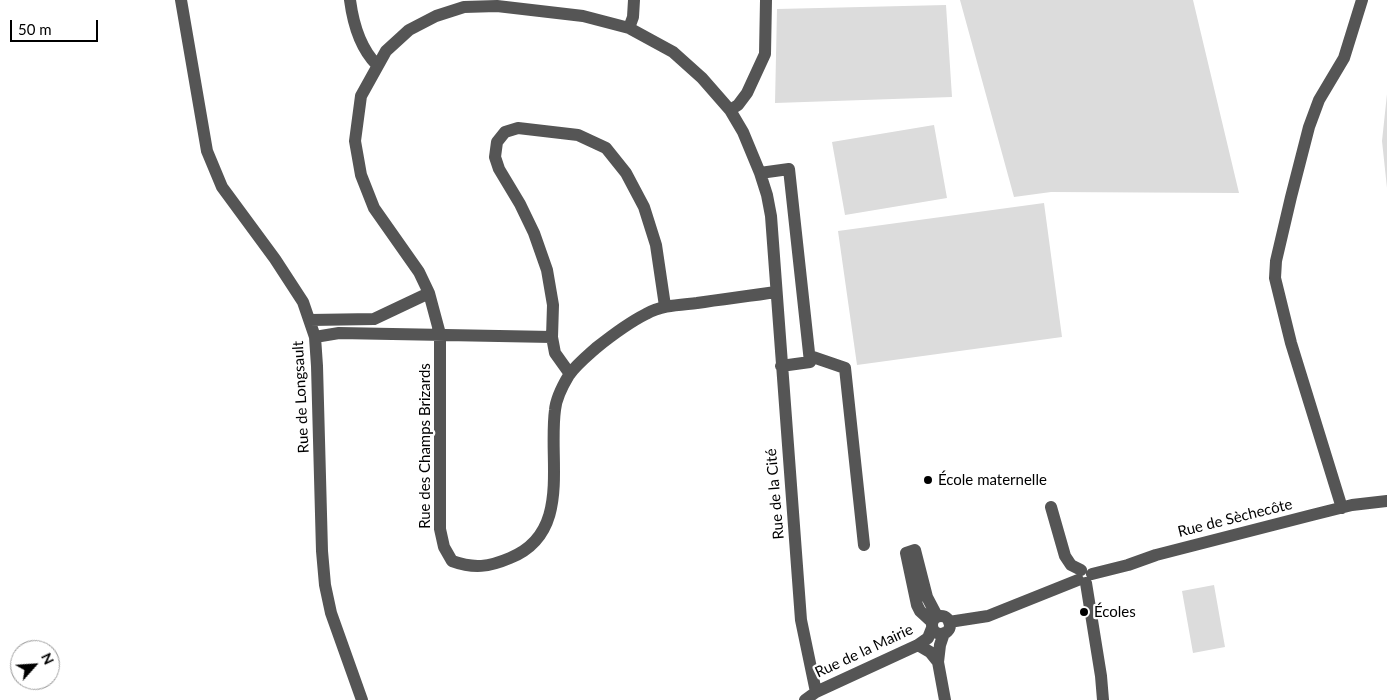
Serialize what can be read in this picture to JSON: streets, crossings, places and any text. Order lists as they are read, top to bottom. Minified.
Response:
{"streets":{"street":["Rue de Longsault","Rue des Champs Brizards","Rue de la Cité","Rue de Sèchecôte","Rue de la Mairie"]},"crossings":[["Rue des Champs Brizards","Rue de la Cité"],["Rue de la Cité","Rue de la Mairie"]],"places":["École maternelle","Écoles"],"scale_bar":"50 m","north":"top right"}
